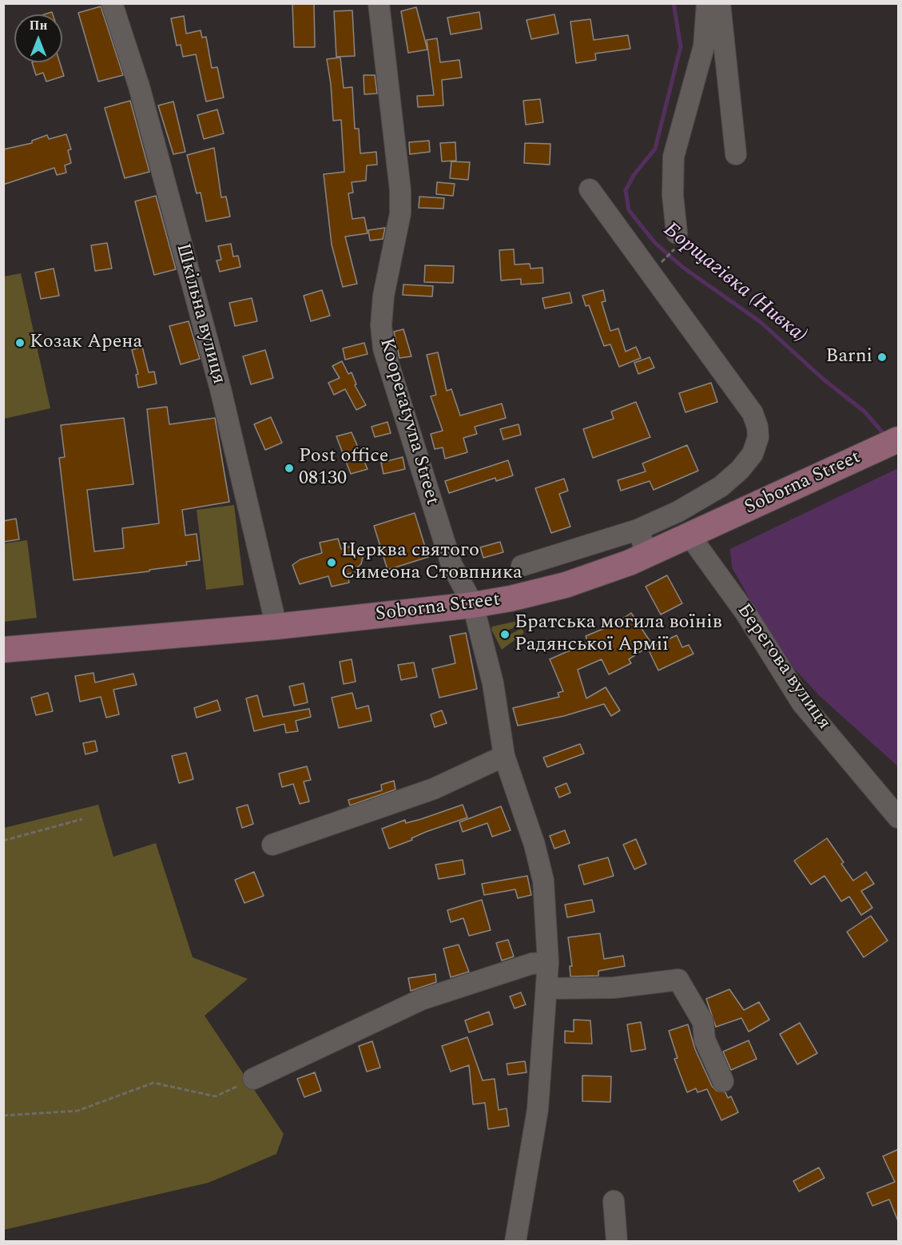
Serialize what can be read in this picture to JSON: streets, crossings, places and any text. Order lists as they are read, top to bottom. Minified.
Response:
{"streets":{"main road":["Soborna Street"],"street":["Шкільна вулиця","Kooperatyvna Street","Берегова вулиця"]},"crossings":[["Шкільна вулиця","Soborna Street"],["Kooperatyvna Street","Soborna Street"],["Soborna Street","Берегова вулиця"]],"water":["Борщагівка (Нивка)"],"places":["Козак Арена","Barni","Post office 08130","Церква святого Симеона Стовпника","Братська могила воїнів Радянської Армії"],"north":"top"}
